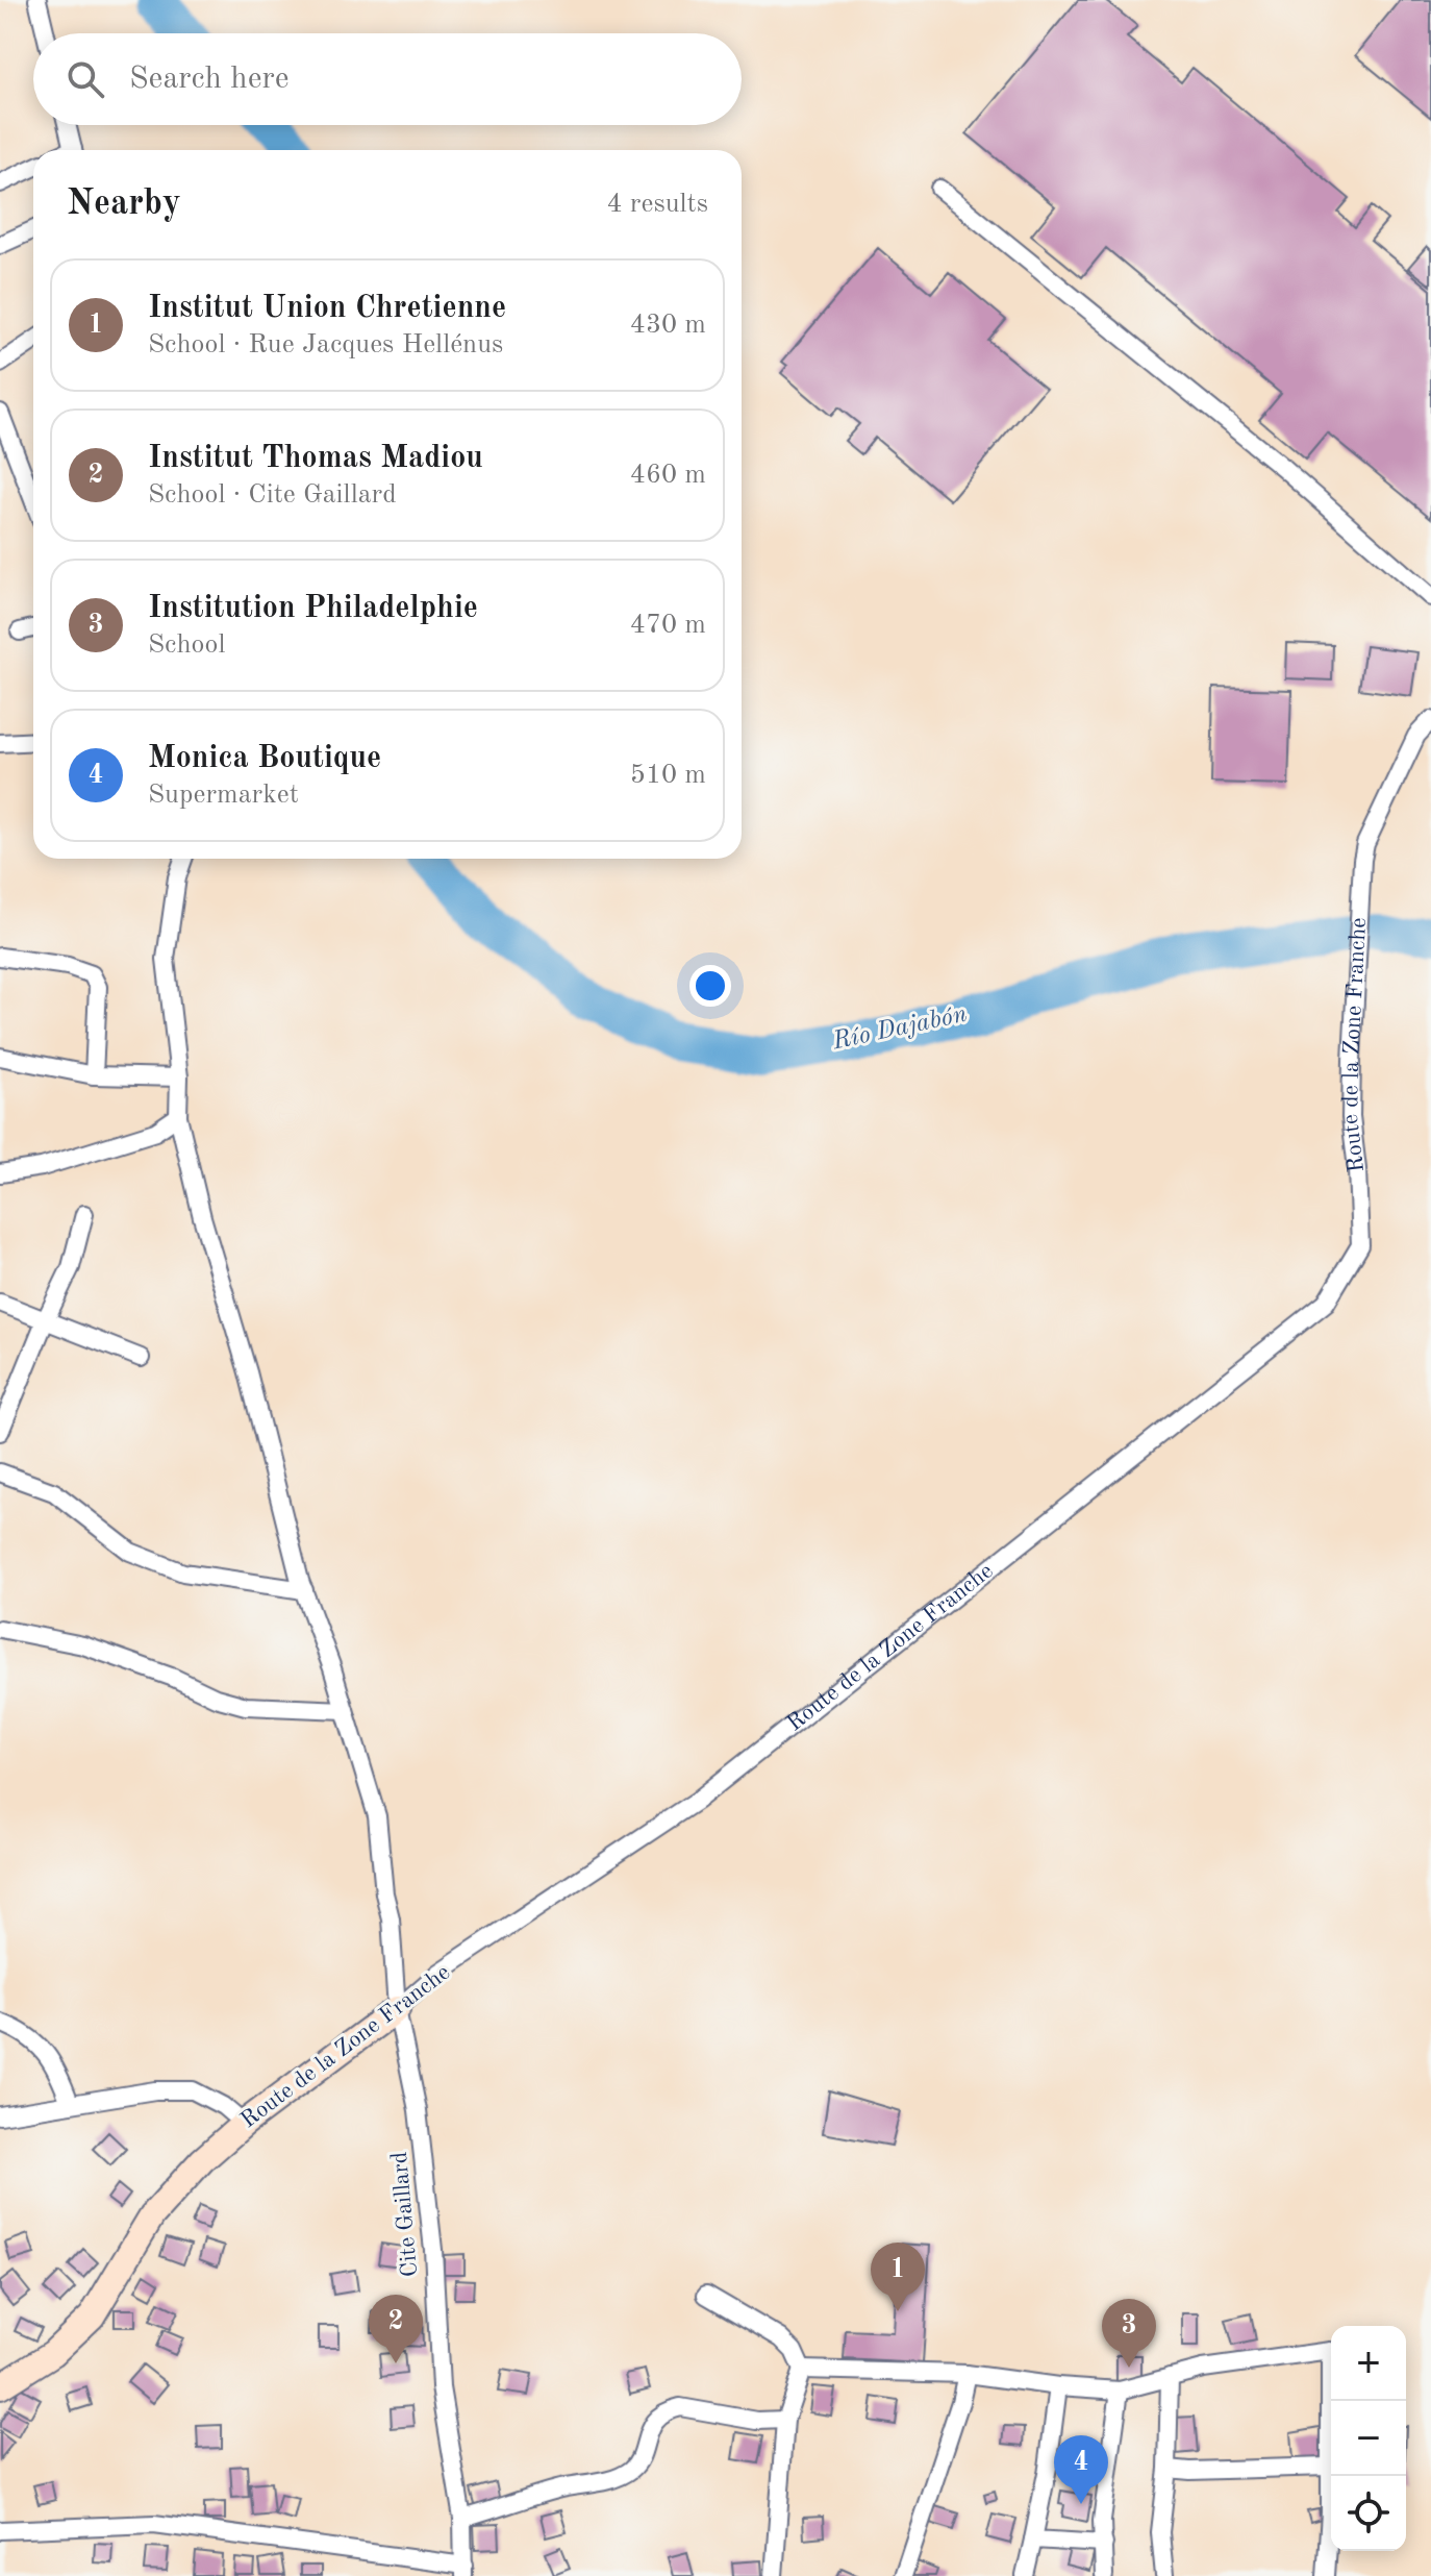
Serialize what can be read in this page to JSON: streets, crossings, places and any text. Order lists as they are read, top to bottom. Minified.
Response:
{"streets":{"street":["Route de la Zone Franche","Cite Gaillard"]},"crossings":[["Route de la Zone Franche","Cite Gaillard"]],"water":["Río Dajabón"],"page":{"search":"Search here","heading":["Nearby","4 results"],"list":[{"mark":"1","name":"Institut Union Chretienne","note":"School · Rue Jacques Hellénus","value":"430 m"},{"mark":"2","name":"Institut Thomas Madiou","note":"School · Cite Gaillard","value":"460 m"},{"mark":"3","name":"Institution Philadelphie","note":"School","value":"470 m"},{"mark":"4","name":"Monica Boutique","note":"Supermarket","value":"510 m"}],"pins":["1","2","3","4"],"map_buttons":["+","−"]}}
